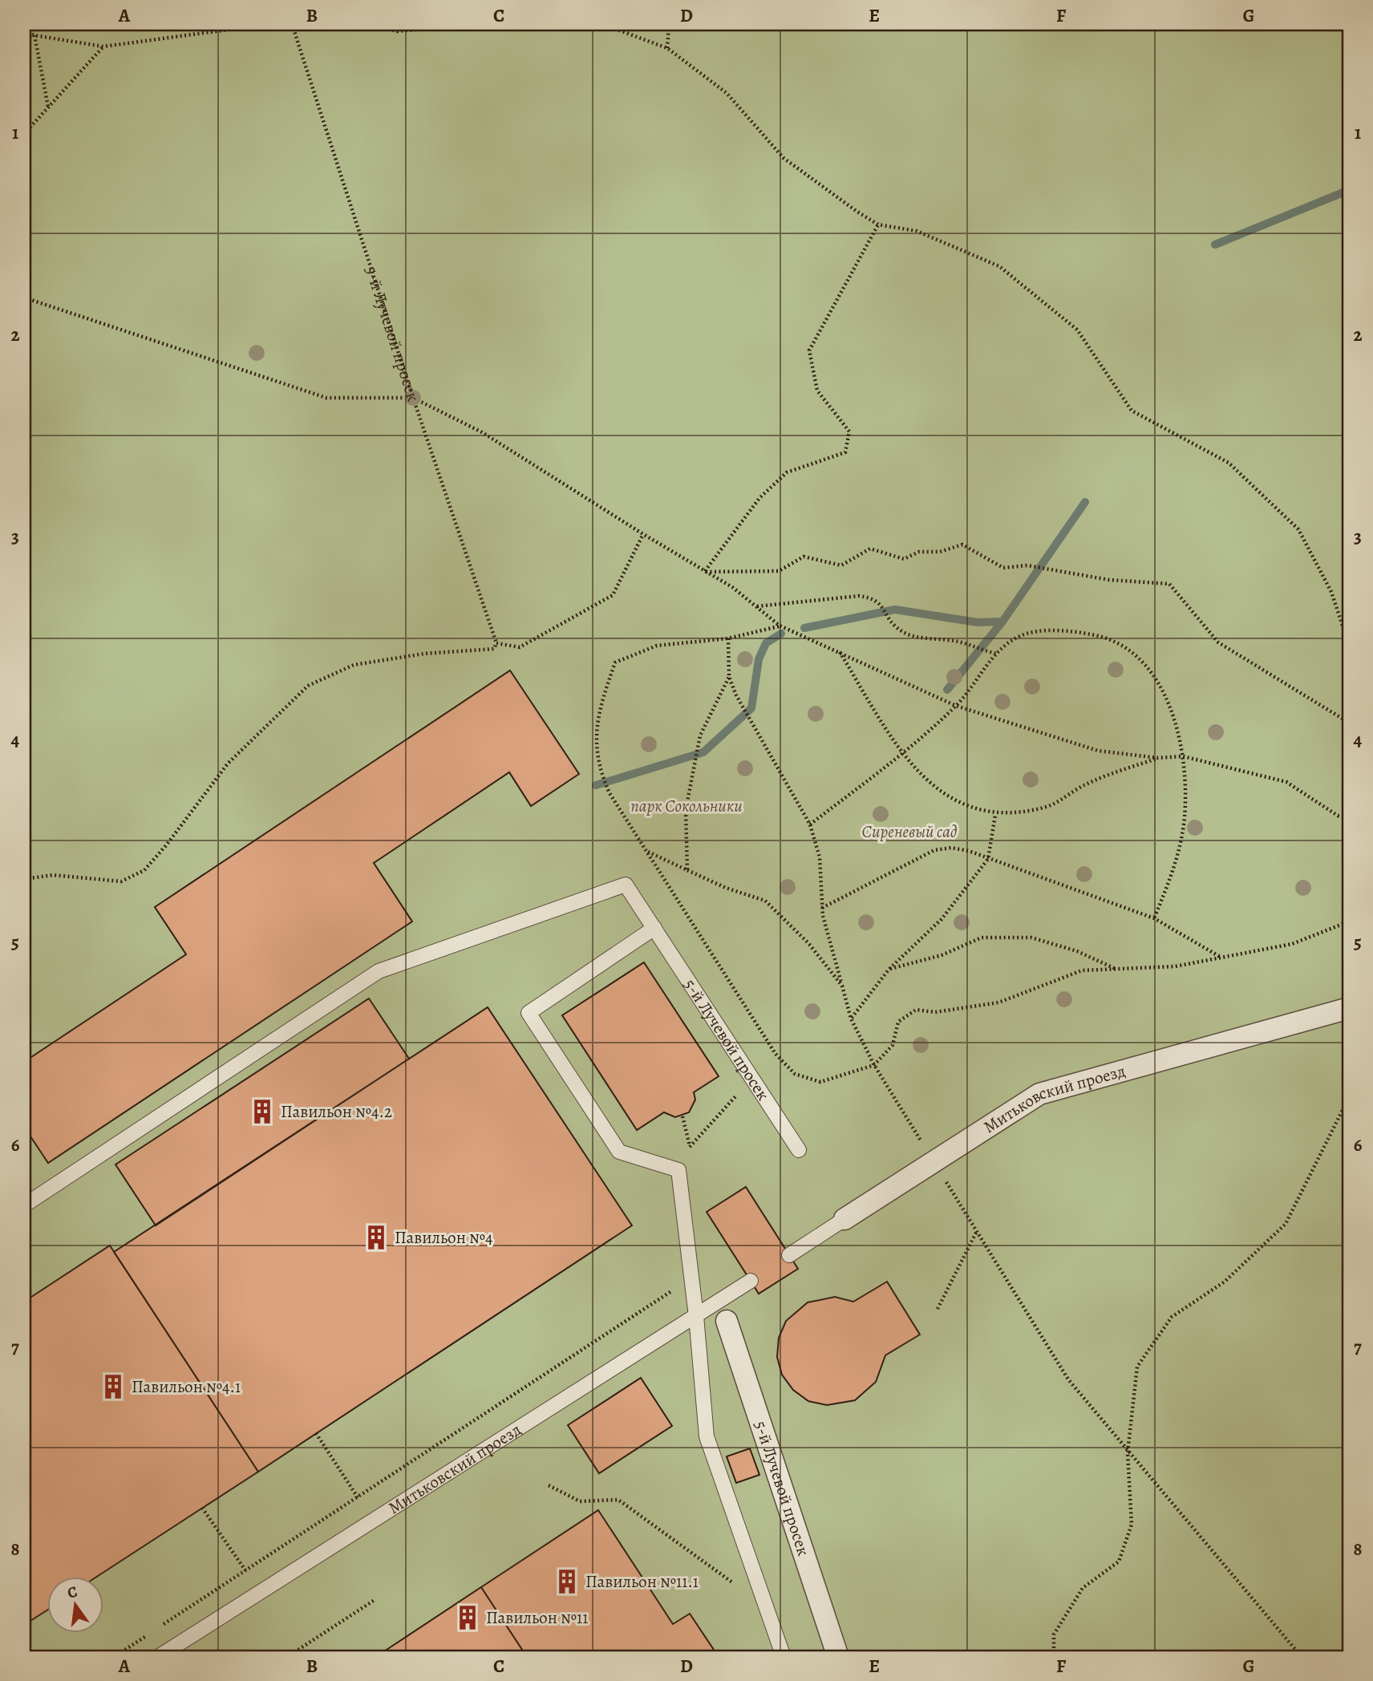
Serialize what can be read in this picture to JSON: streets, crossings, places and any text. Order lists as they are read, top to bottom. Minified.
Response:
{"streets":{"street":["5-й Лучевой просек","Митьковский проезд"]},"parks":["парк Сокольники","Сиреневый сад"],"places":{"building":["Павильон №4.2","Павильон №4","Павильон №4.1","Павильон №11.1","Павильон №11"]},"north":"top","grid":{"columns":["A","B","C","D","E","F","G"],"rows":["1","2","3","4","5","6","7","8"]}}
